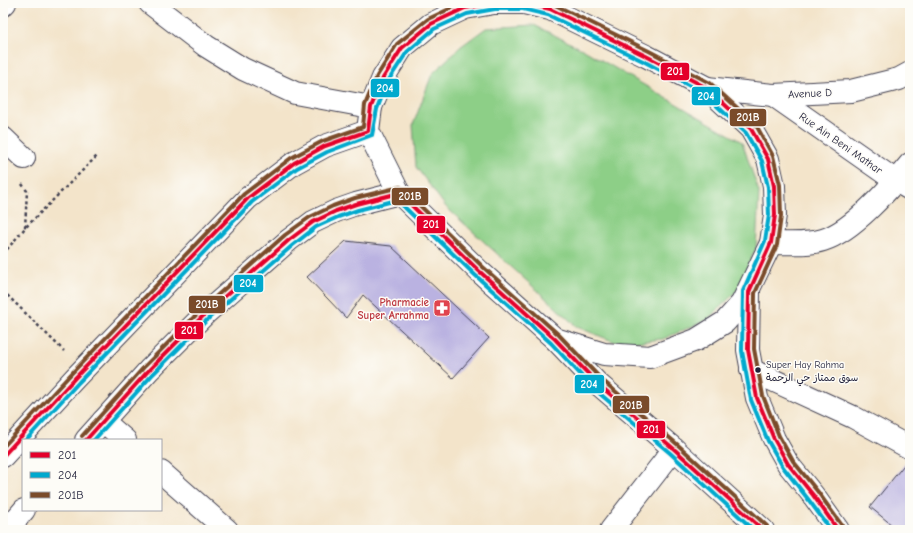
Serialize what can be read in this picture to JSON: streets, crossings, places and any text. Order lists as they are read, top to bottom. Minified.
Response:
{"streets":{"main road":["Avenue D","Rue Ain Beni Mathar"]},"crossings":[["Avenue D","Rue Ain Beni Mathar"]],"places":{"pharmacy":["Pharmacie Super Arrahma"],"other":["Super Hay Rahma سوق ممتاز حي الرحمة"]},"lines":["transit line 201","transit line 201B","transit line 204"],"legend":["201","204","201B"]}
